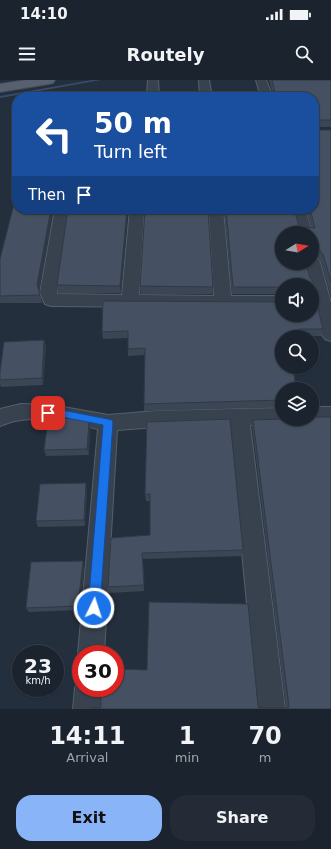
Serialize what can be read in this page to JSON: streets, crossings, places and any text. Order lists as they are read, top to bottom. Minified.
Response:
{"north":"right","page":{"status":"14:10","header":"Routely","turn":["50 m","Turn left"],"then":"Then","speed":"23 km/h","limit":"30","eta":["14:11","Arrival","1","min","70","m"],"buttons":["Exit","Share"]}}
